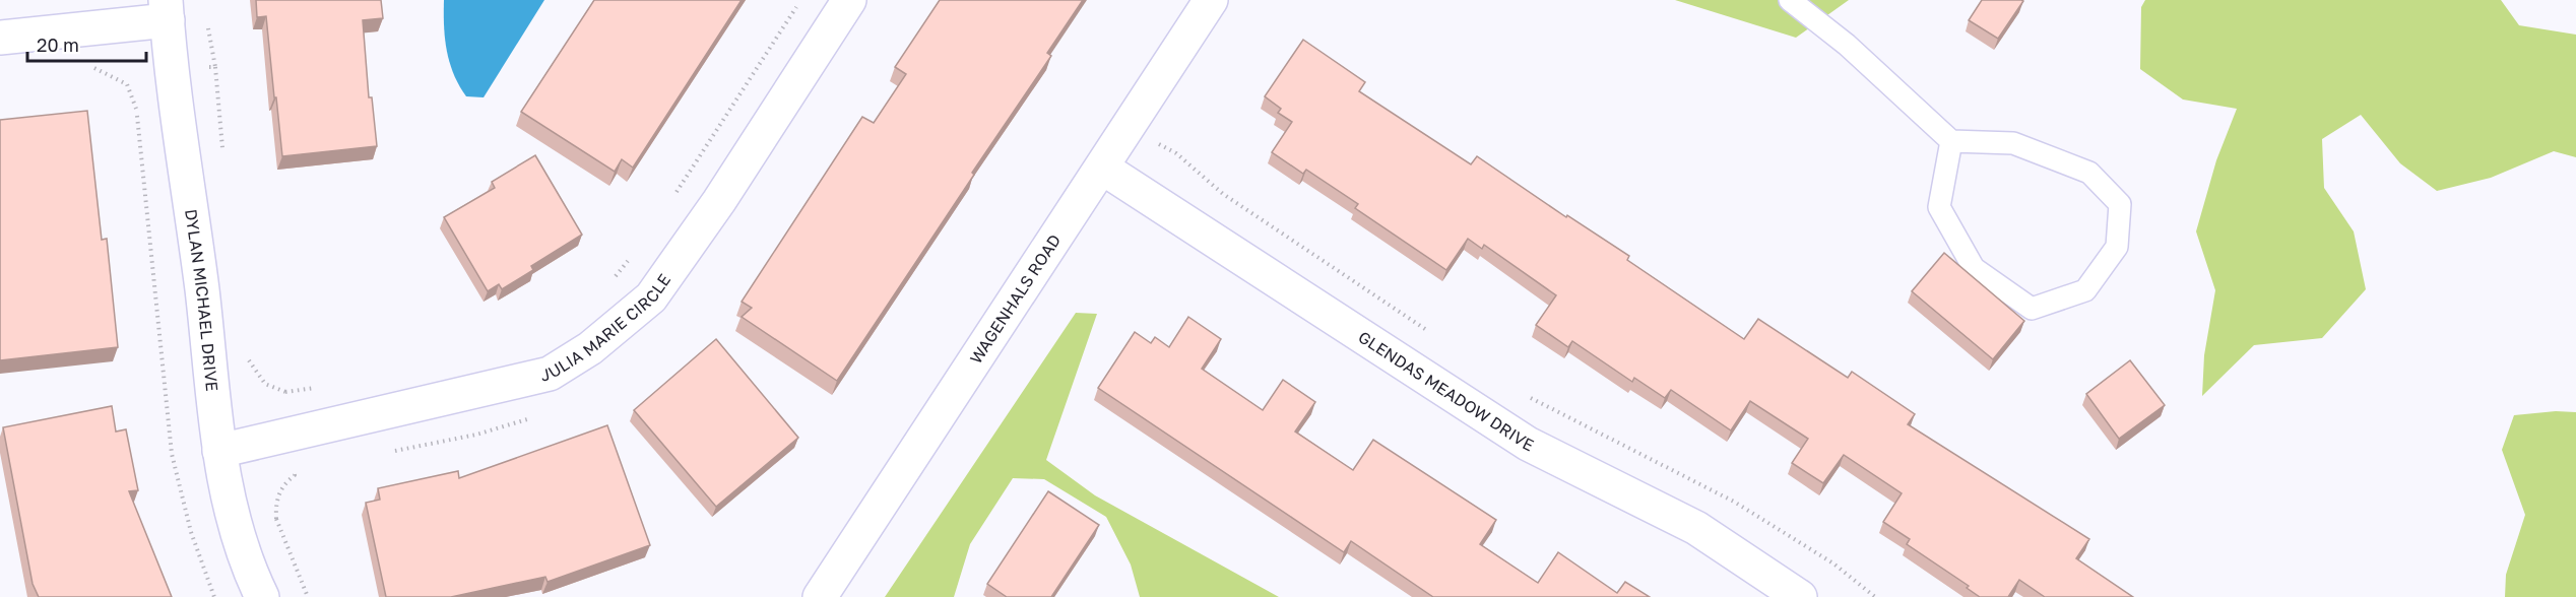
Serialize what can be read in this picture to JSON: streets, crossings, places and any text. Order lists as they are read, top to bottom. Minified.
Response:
{"streets":{"street":["WAGENHALS ROAD","DYLAN MICHAEL DRIVE","JULIA MARIE CIRCLE","GLENDAS MEADOW DRIVE"]},"crossings":[["WAGENHALS ROAD","GLENDAS MEADOW DRIVE"],["DYLAN MICHAEL DRIVE","JULIA MARIE CIRCLE"]],"scale_bar":"20 m"}
